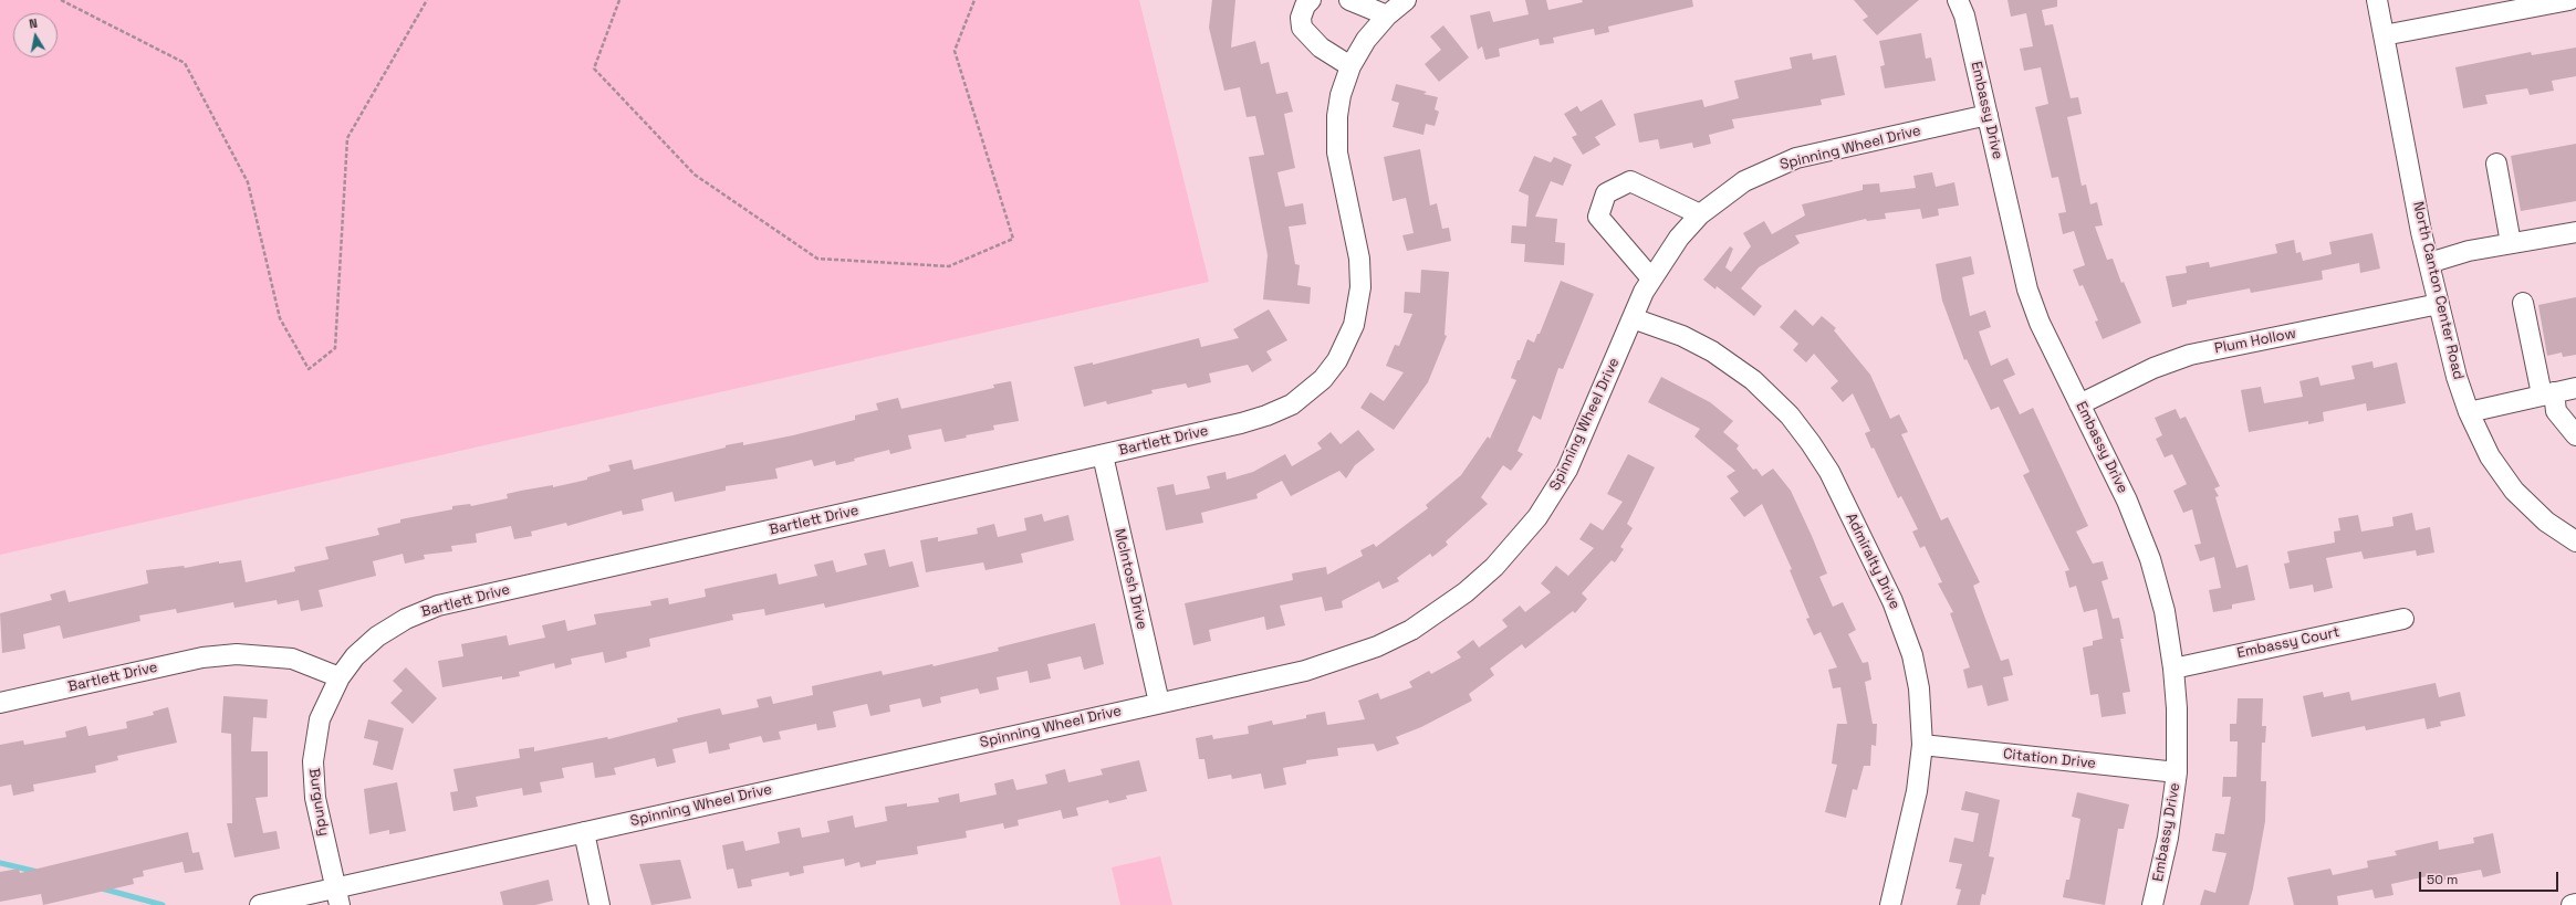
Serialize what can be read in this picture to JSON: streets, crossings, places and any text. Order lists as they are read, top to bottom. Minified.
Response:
{"streets":{"street":["Embassy Drive","Spinning Wheel Drive","North Canton Center Road","Plum Hollow","Bartlett Drive","Admiralty Drive","McIntosh Drive","Embassy Court","Citation Drive","Burgundy"]},"crossings":[["Embassy Drive","Spinning Wheel Drive"],["Embassy Drive","Plum Hollow"],["Embassy Drive","Embassy Court"],["Embassy Drive","Citation Drive"],["Spinning Wheel Drive","Admiralty Drive"],["Spinning Wheel Drive","McIntosh Drive"],["Spinning Wheel Drive","Burgundy"],["North Canton Center Road","Plum Hollow"],["Bartlett Drive","McIntosh Drive"],["Bartlett Drive","Burgundy"],["Admiralty Drive","Citation Drive"]],"scale_bar":"50 m","north":"top"}
